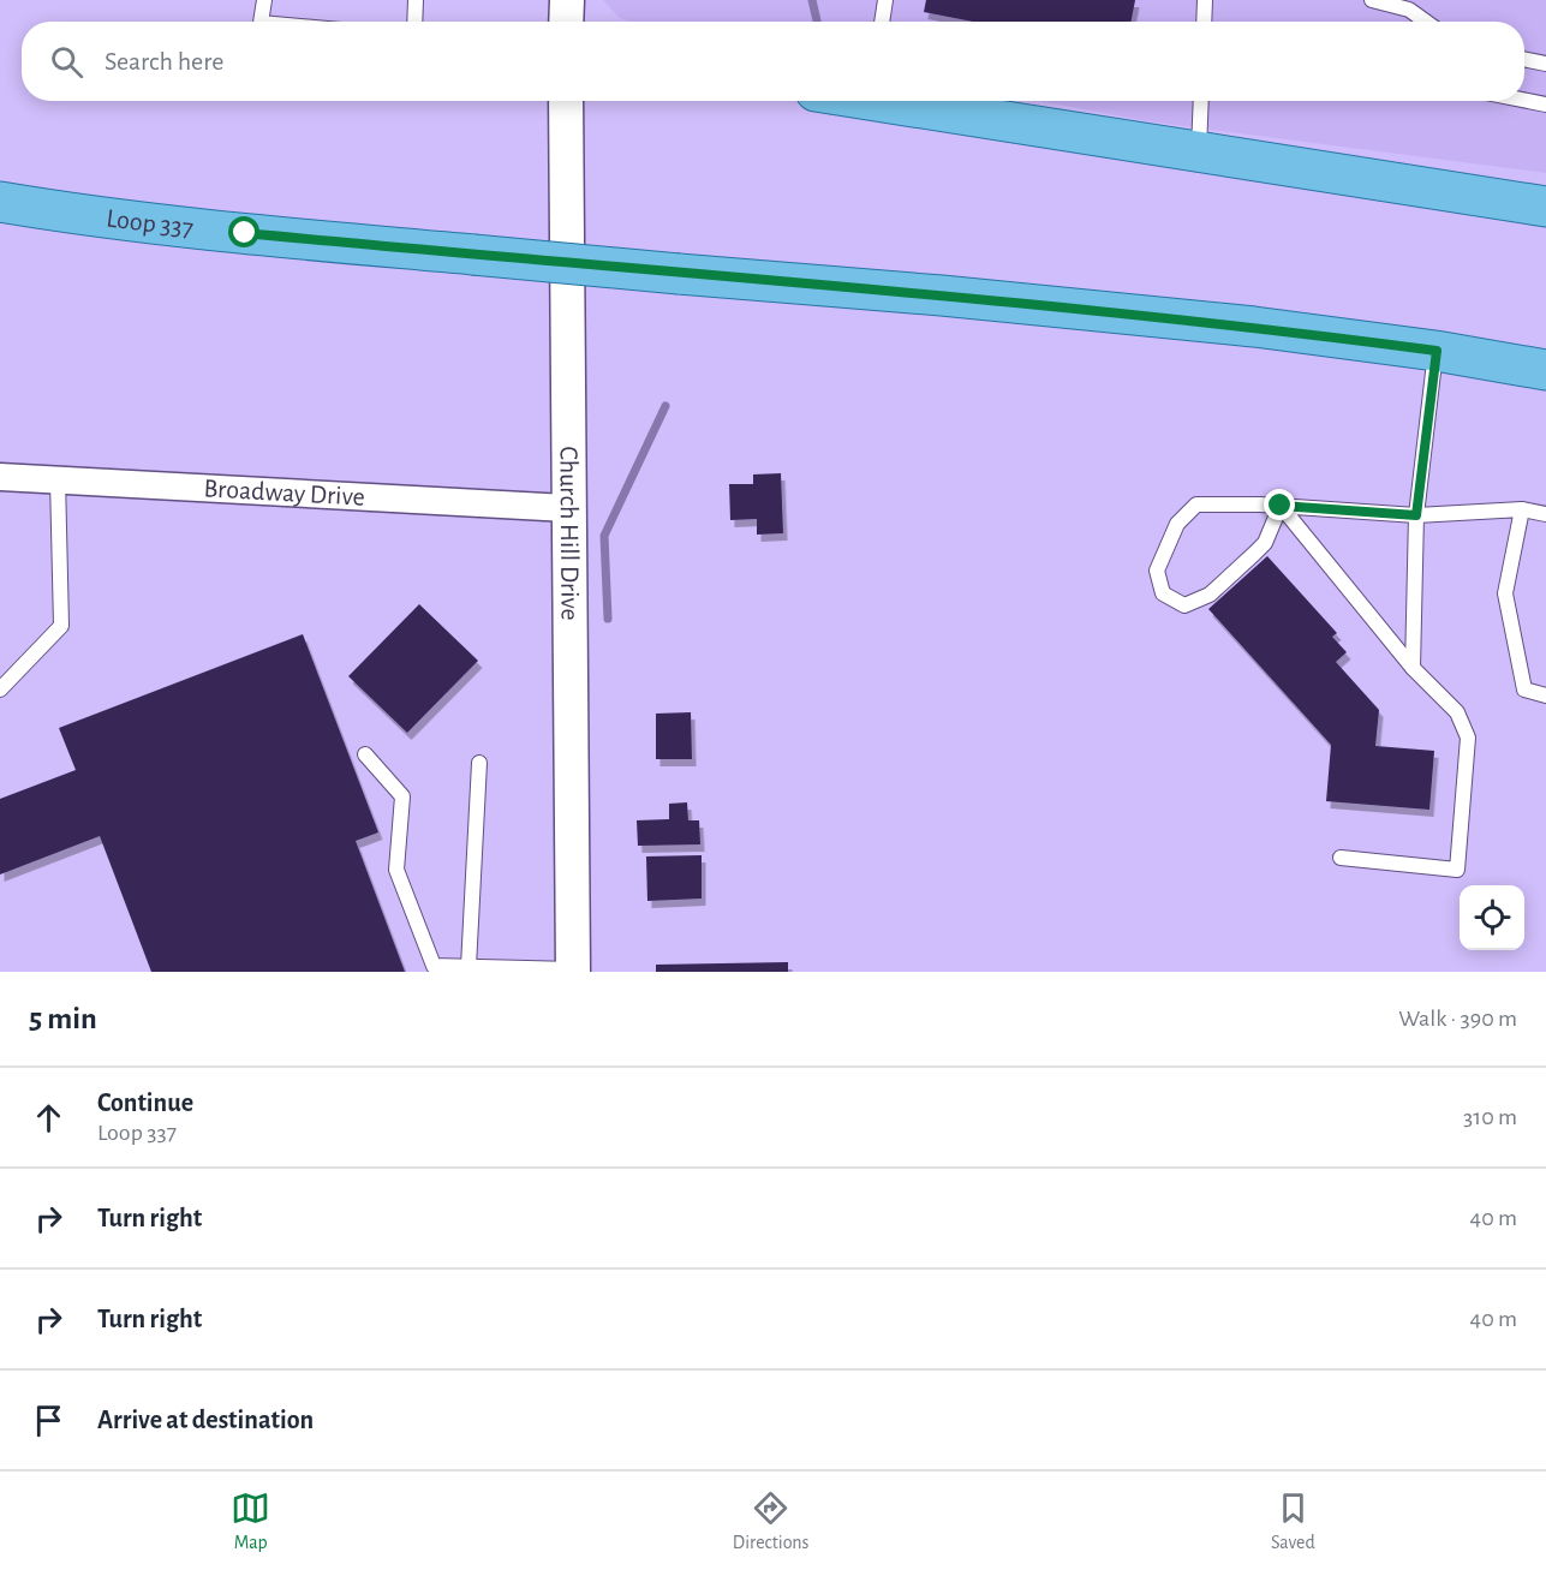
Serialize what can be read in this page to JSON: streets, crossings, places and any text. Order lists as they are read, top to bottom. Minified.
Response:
{"streets":{"main road":["Loop 337"],"street":["Broadway Drive","Church Hill Drive"]},"crossings":[["Broadway Drive","Church Hill Drive"]],"page":{"search":"Search here","heading":["5 min","Walk · 390 m"],"list":[["Continue","Loop 337","310 m"],["Turn right","40 m"],["Turn right","40 m"],"Arrive at destination"],"nav":["Map","Directions","Saved"]}}
